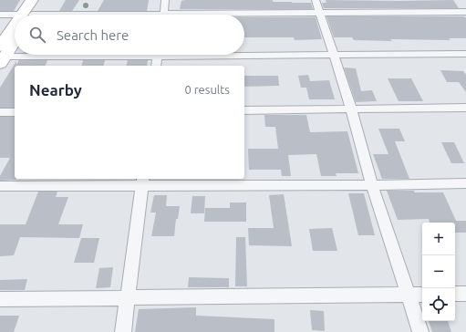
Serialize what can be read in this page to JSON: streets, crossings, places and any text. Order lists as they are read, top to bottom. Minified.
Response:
{"page":{"search":"Search here","heading":["Nearby","0 results"],"map_buttons":["+","−"]}}
